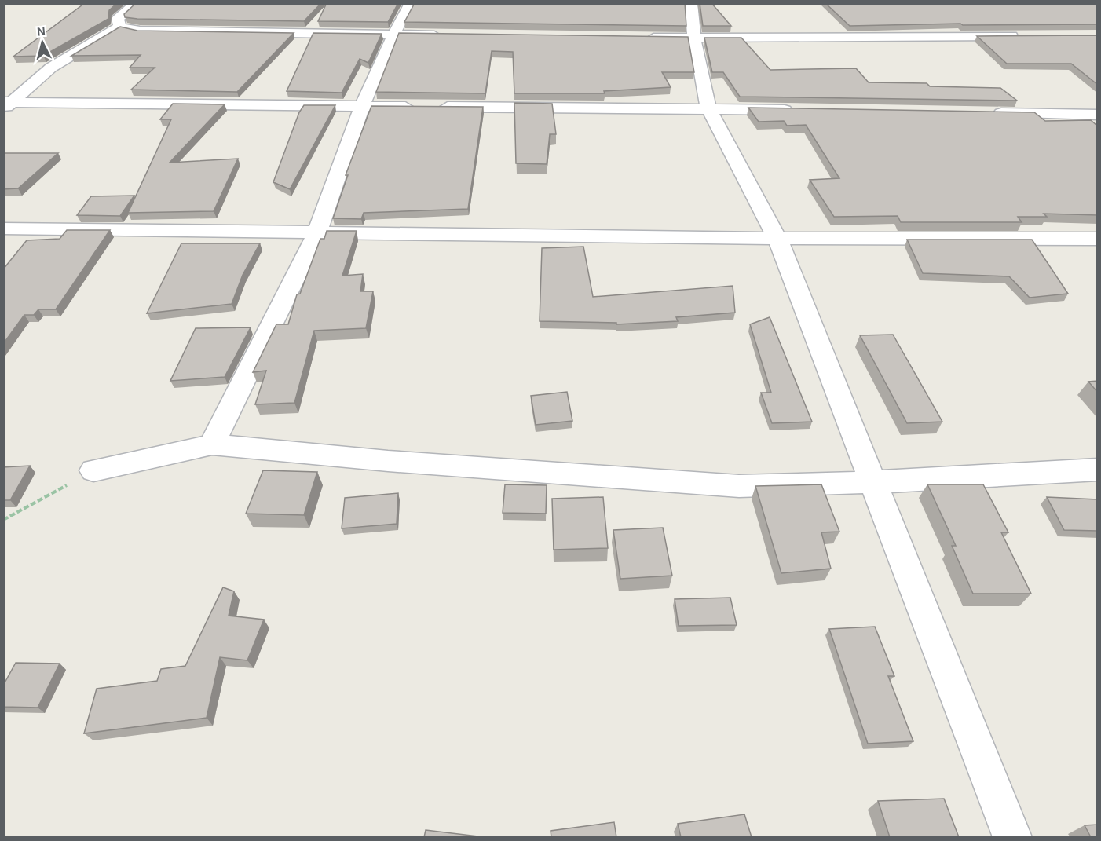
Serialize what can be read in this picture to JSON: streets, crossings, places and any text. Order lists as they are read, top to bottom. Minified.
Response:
{"north":"top"}
